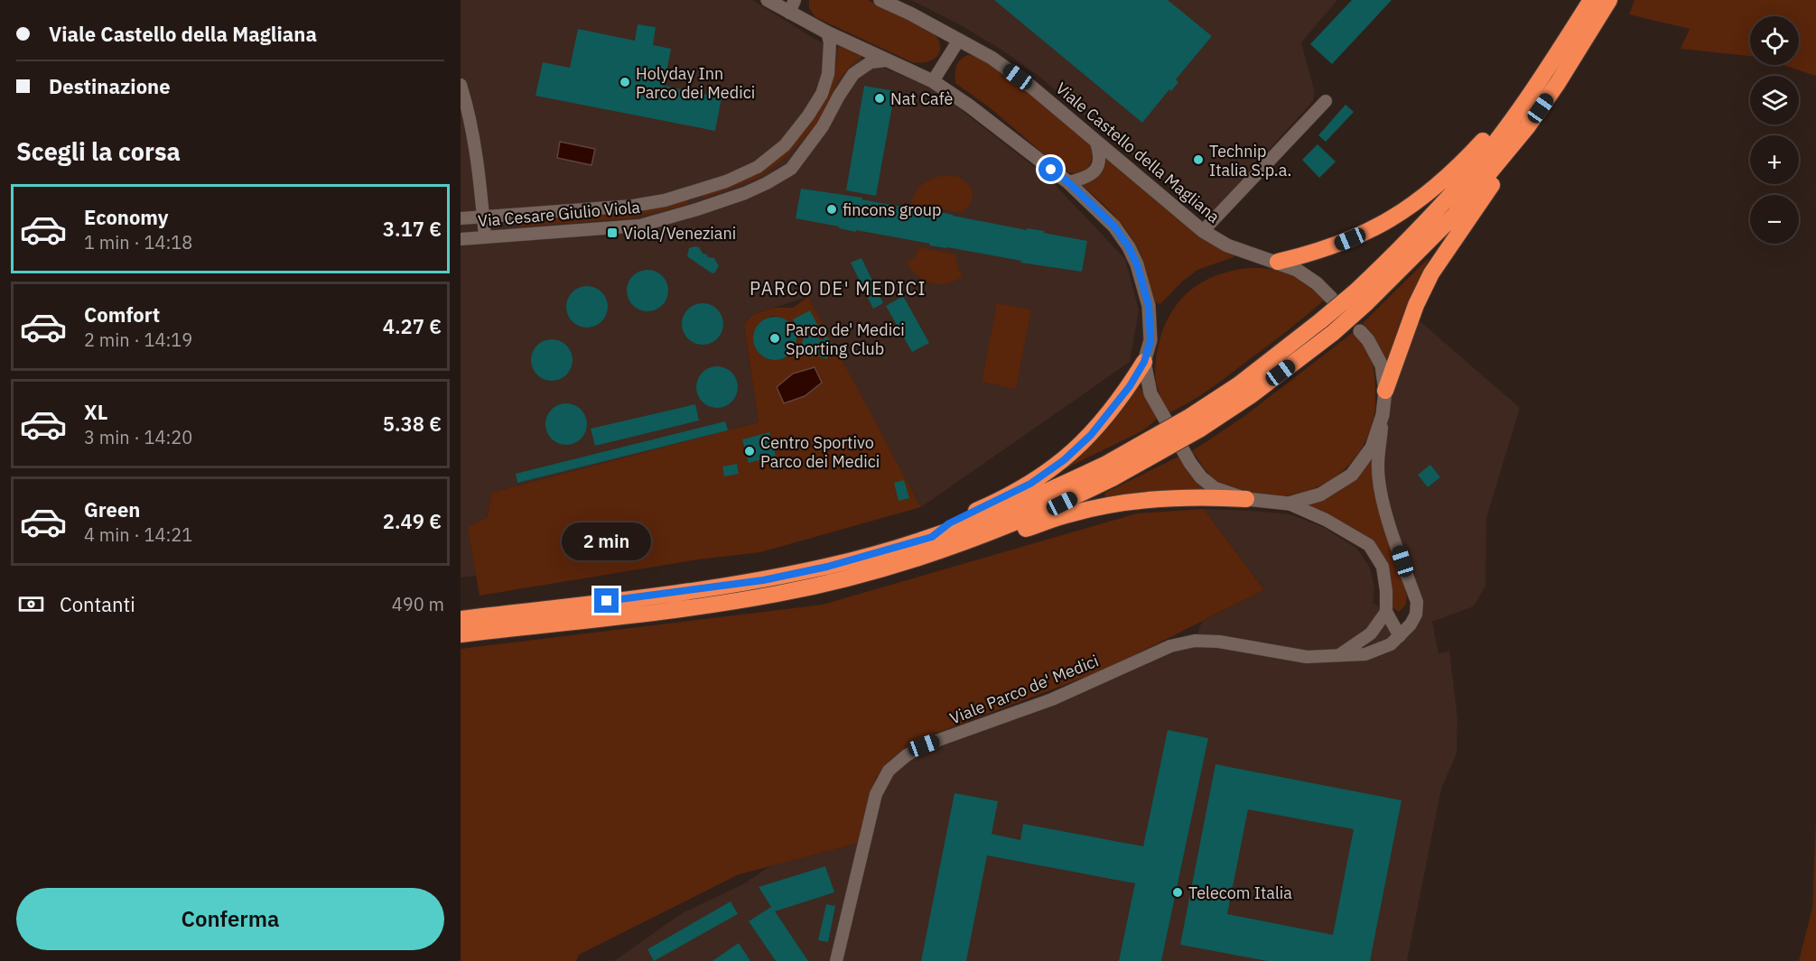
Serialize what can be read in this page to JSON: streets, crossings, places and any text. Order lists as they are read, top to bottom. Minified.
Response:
{"streets":{"street":["Viale Castello della Magliana","Via Cesare Giulio Viola","Viale Parco de' Medici"]},"districts":["PARCO DE' MEDICI"],"places":{"other":["Holyday Inn Parco dei Medici","Nat Cafè","Technip Italia S.p.a.","fincons group","Parco de' Medici Sporting Club","Centro Sportivo Parco dei Medici","Telecom Italia"],"transit":["Viola/Veneziani"]},"page":{"banner":["Viale Castello della Magliana","Destinazione"],"map_buttons":["+","−"],"heading":"Scegli la corsa","list":[{"name":"Economy","note":"1 min · 14:18","value":"3.17 €"},{"name":"Comfort","note":"2 min · 14:19","value":"4.27 €"},{"name":"XL","note":"3 min · 14:20","value":"5.38 €"},{"name":"Green","note":"4 min · 14:21","value":"2.49 €"}],"bubble":"2 min","pay":["Contanti","490 m"],"buttons":"Conferma"}}
